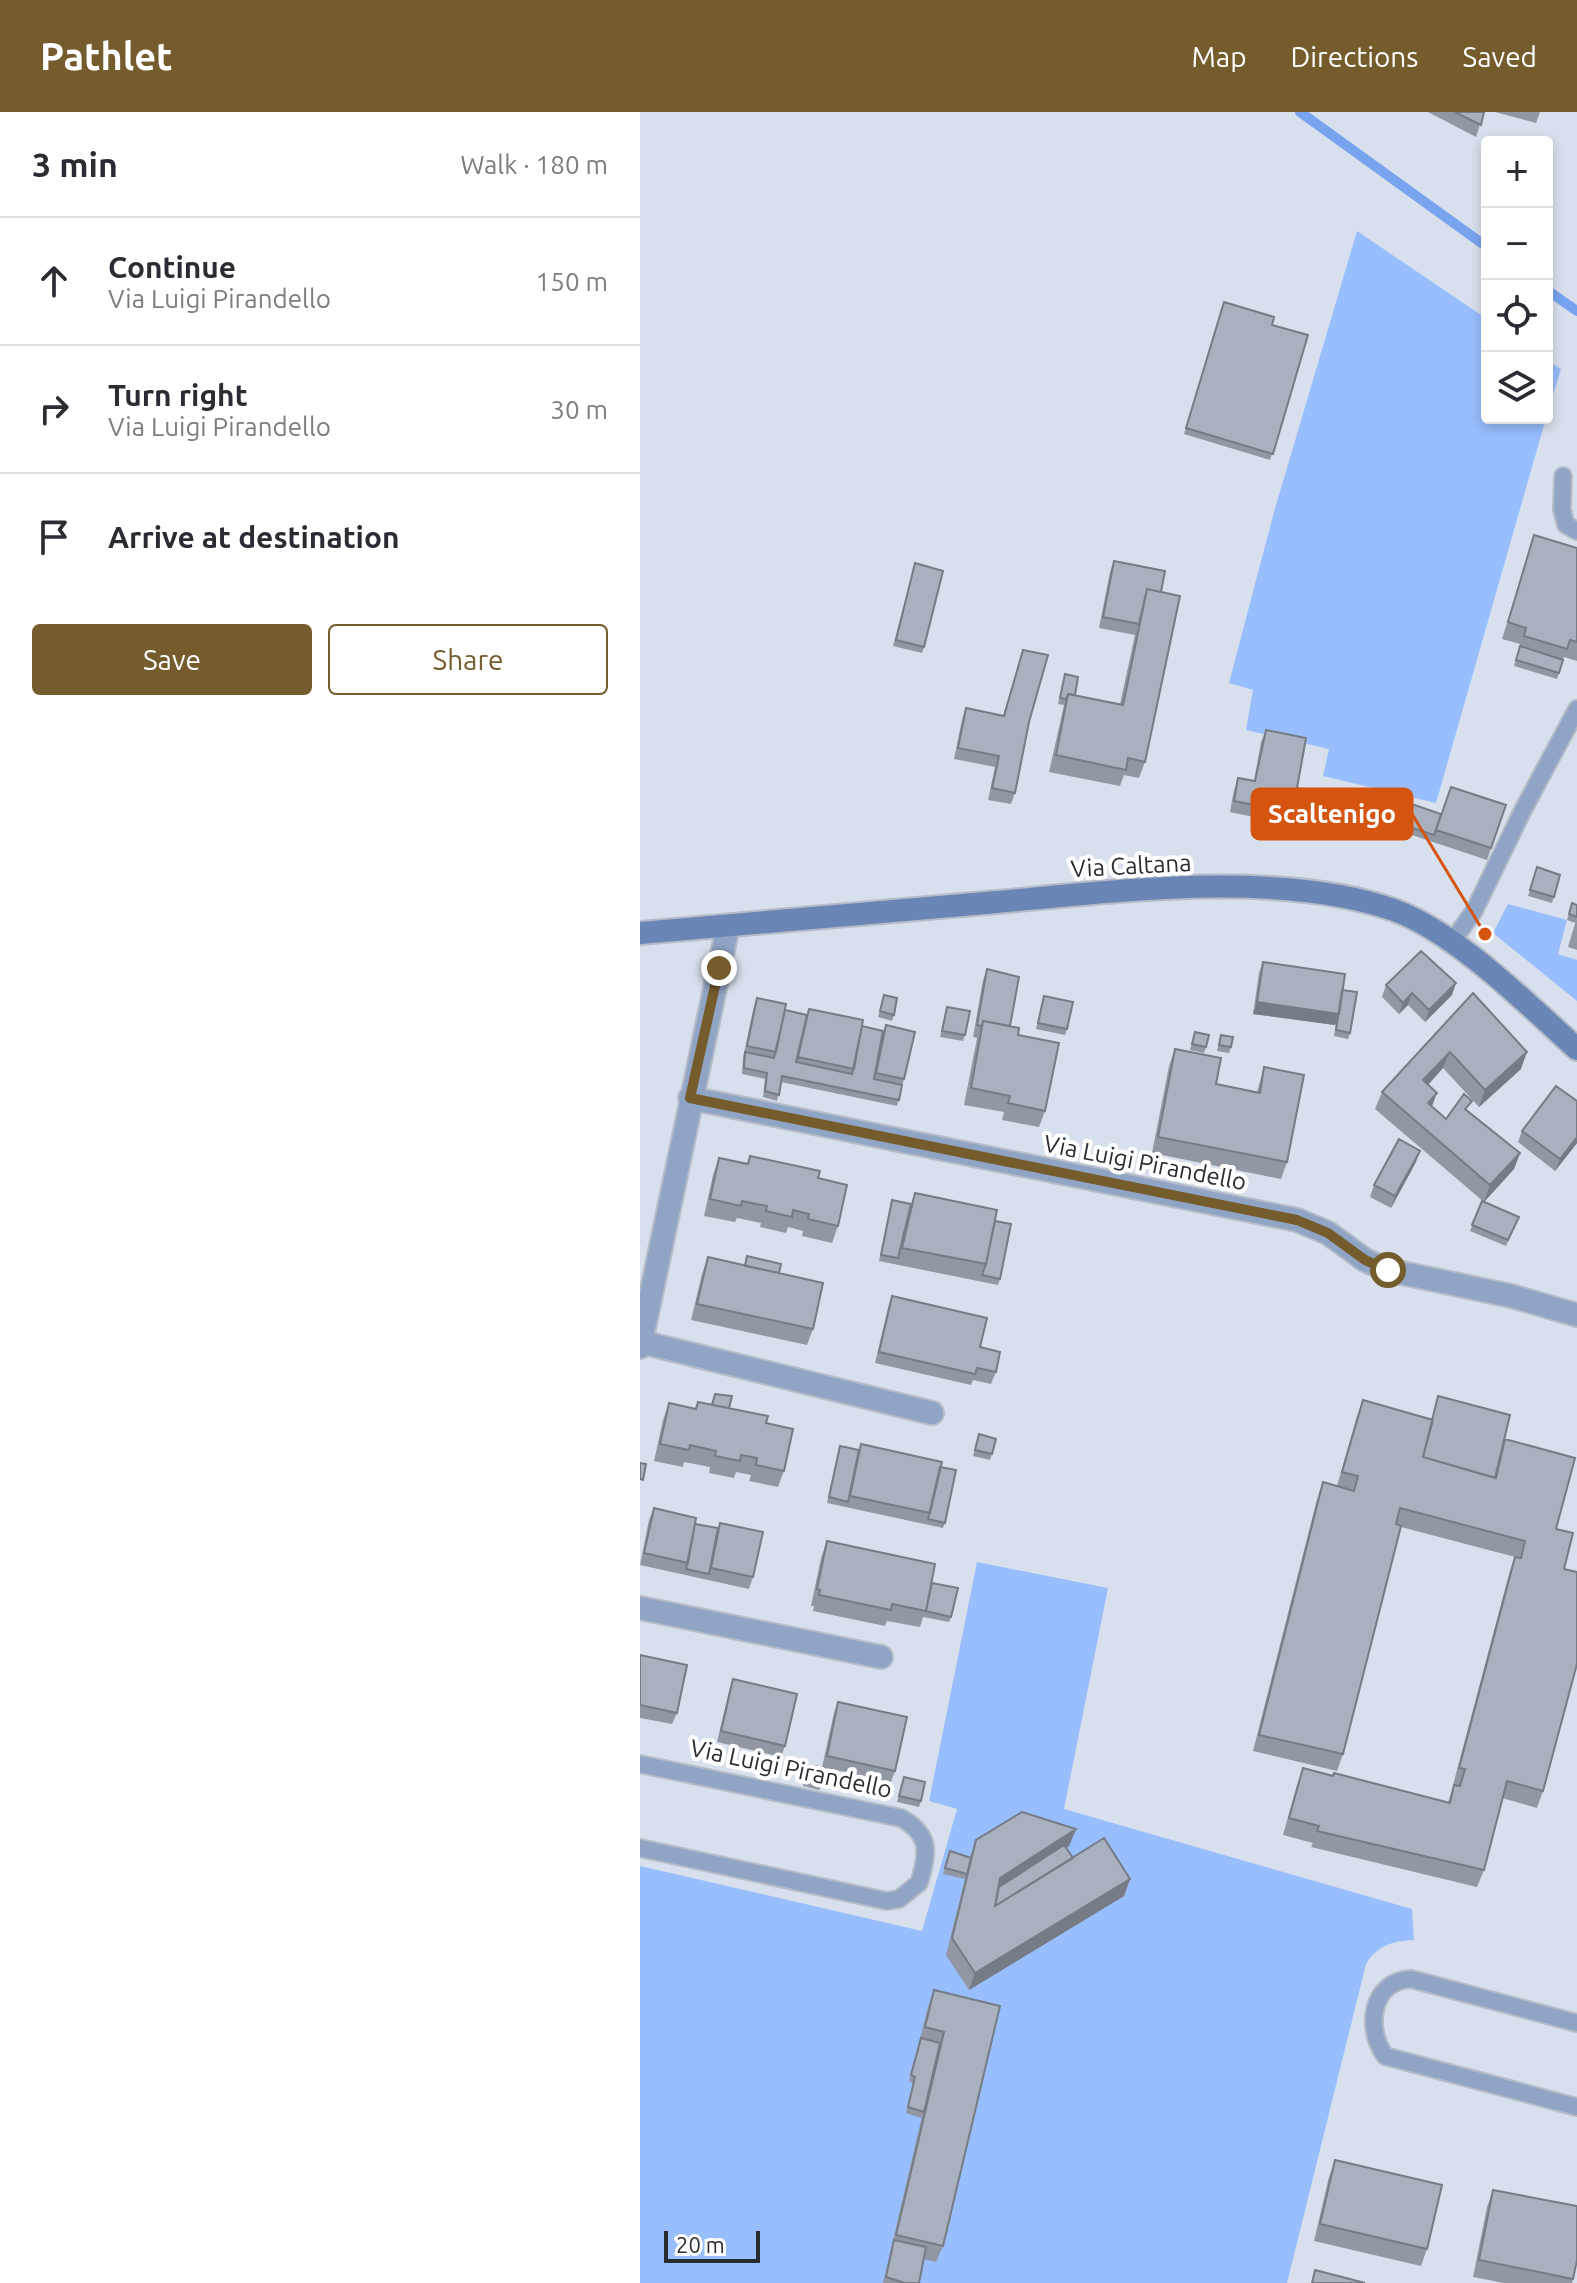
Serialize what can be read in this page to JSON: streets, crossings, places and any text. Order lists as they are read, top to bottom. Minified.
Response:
{"streets":{"main road":["Via Caltana"],"street":["Via Luigi Pirandello"]},"places":["Scaltenigo"],"scale_bar":"20 m","page":{"header":"Pathlet","nav":["Map","Directions","Saved"],"heading":["3 min","Walk · 180 m"],"map_buttons":["+","−"],"list":[["Continue","Via Luigi Pirandello","150 m"],["Turn right","Via Luigi Pirandello","30 m"],"Arrive at destination"],"buttons":["Save","Share"],"scale":"20 m"}}
